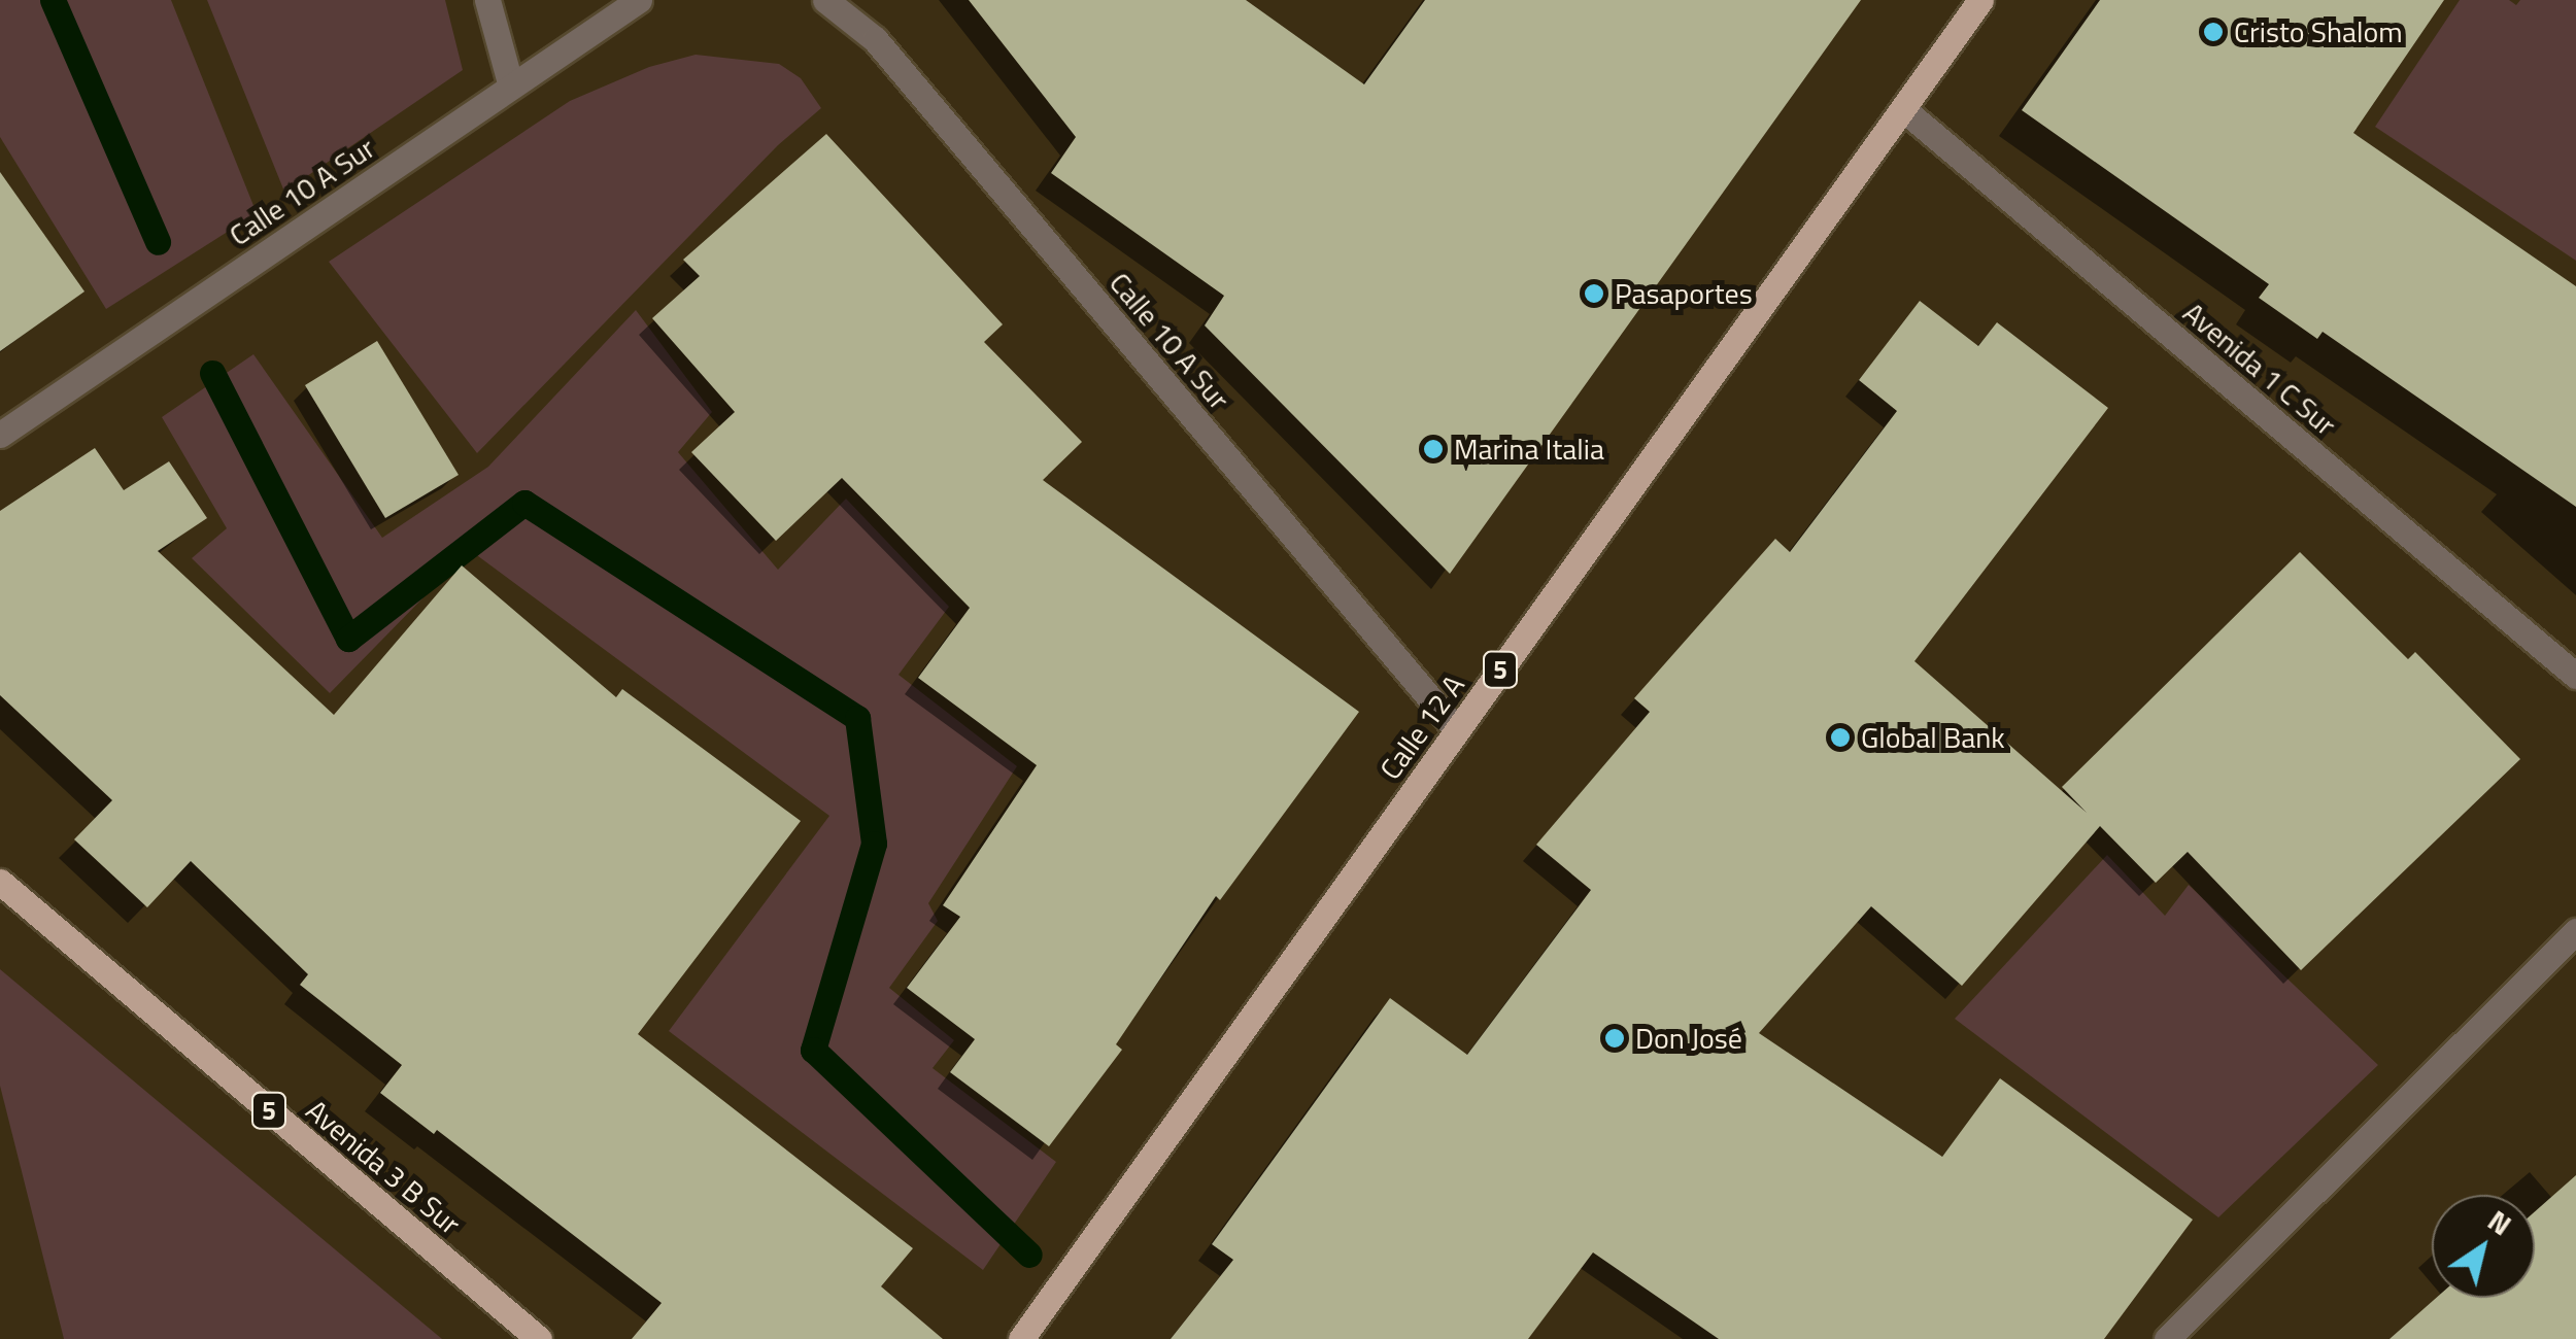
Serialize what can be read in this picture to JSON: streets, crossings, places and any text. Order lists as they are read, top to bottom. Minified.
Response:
{"streets":{"main road":["5","Calle 12 A","Avenida 3 B Sur"],"street":["Calle 10 A Sur","Avenida 1 C Sur"]},"crossings":[["Calle 10 A Sur","Calle 12 A"],["Avenida 1 C Sur","Calle 12 A"]],"places":["Cristo Shalom","Pasaportes","Marina Italia","Global Bank","Don José"],"north":"top right"}
